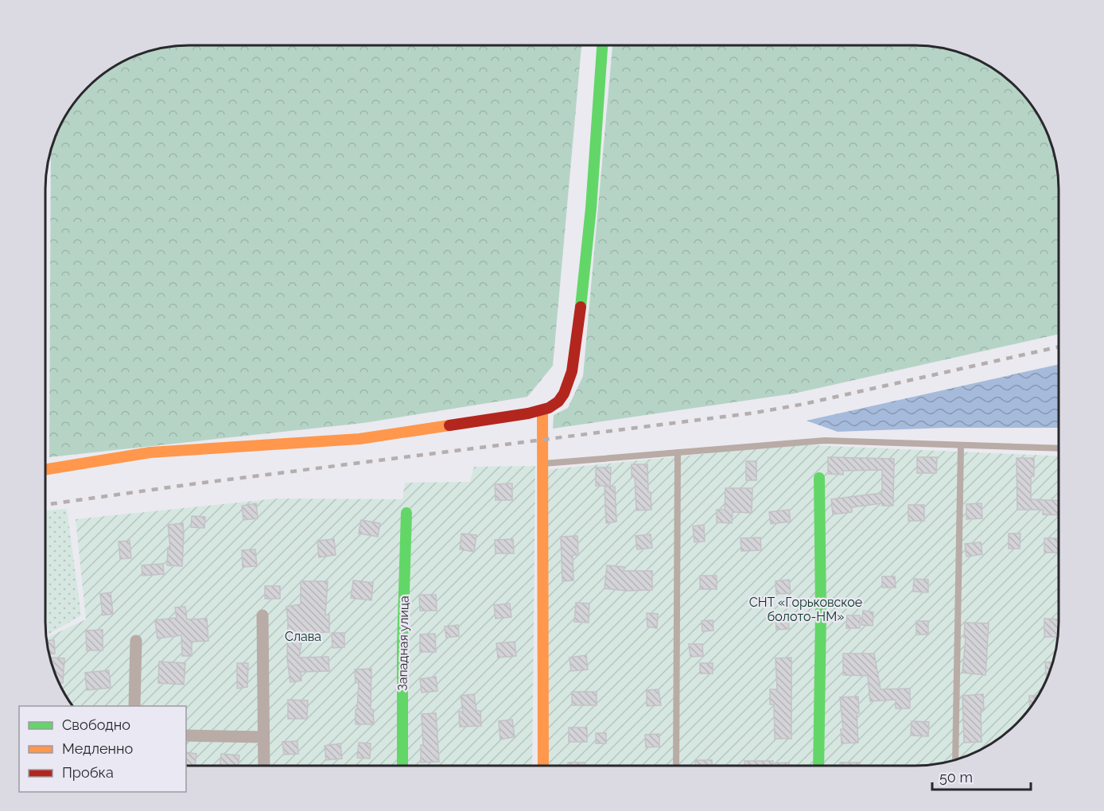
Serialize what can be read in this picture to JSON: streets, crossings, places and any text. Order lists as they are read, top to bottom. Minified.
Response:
{"streets":{"street":["Западная улица"]},"parks":["СНТ «Горьковское болото-НМ»","Слава"],"legend":["Свободно","Медленно","Пробка"],"scale_bar":"50 m"}
